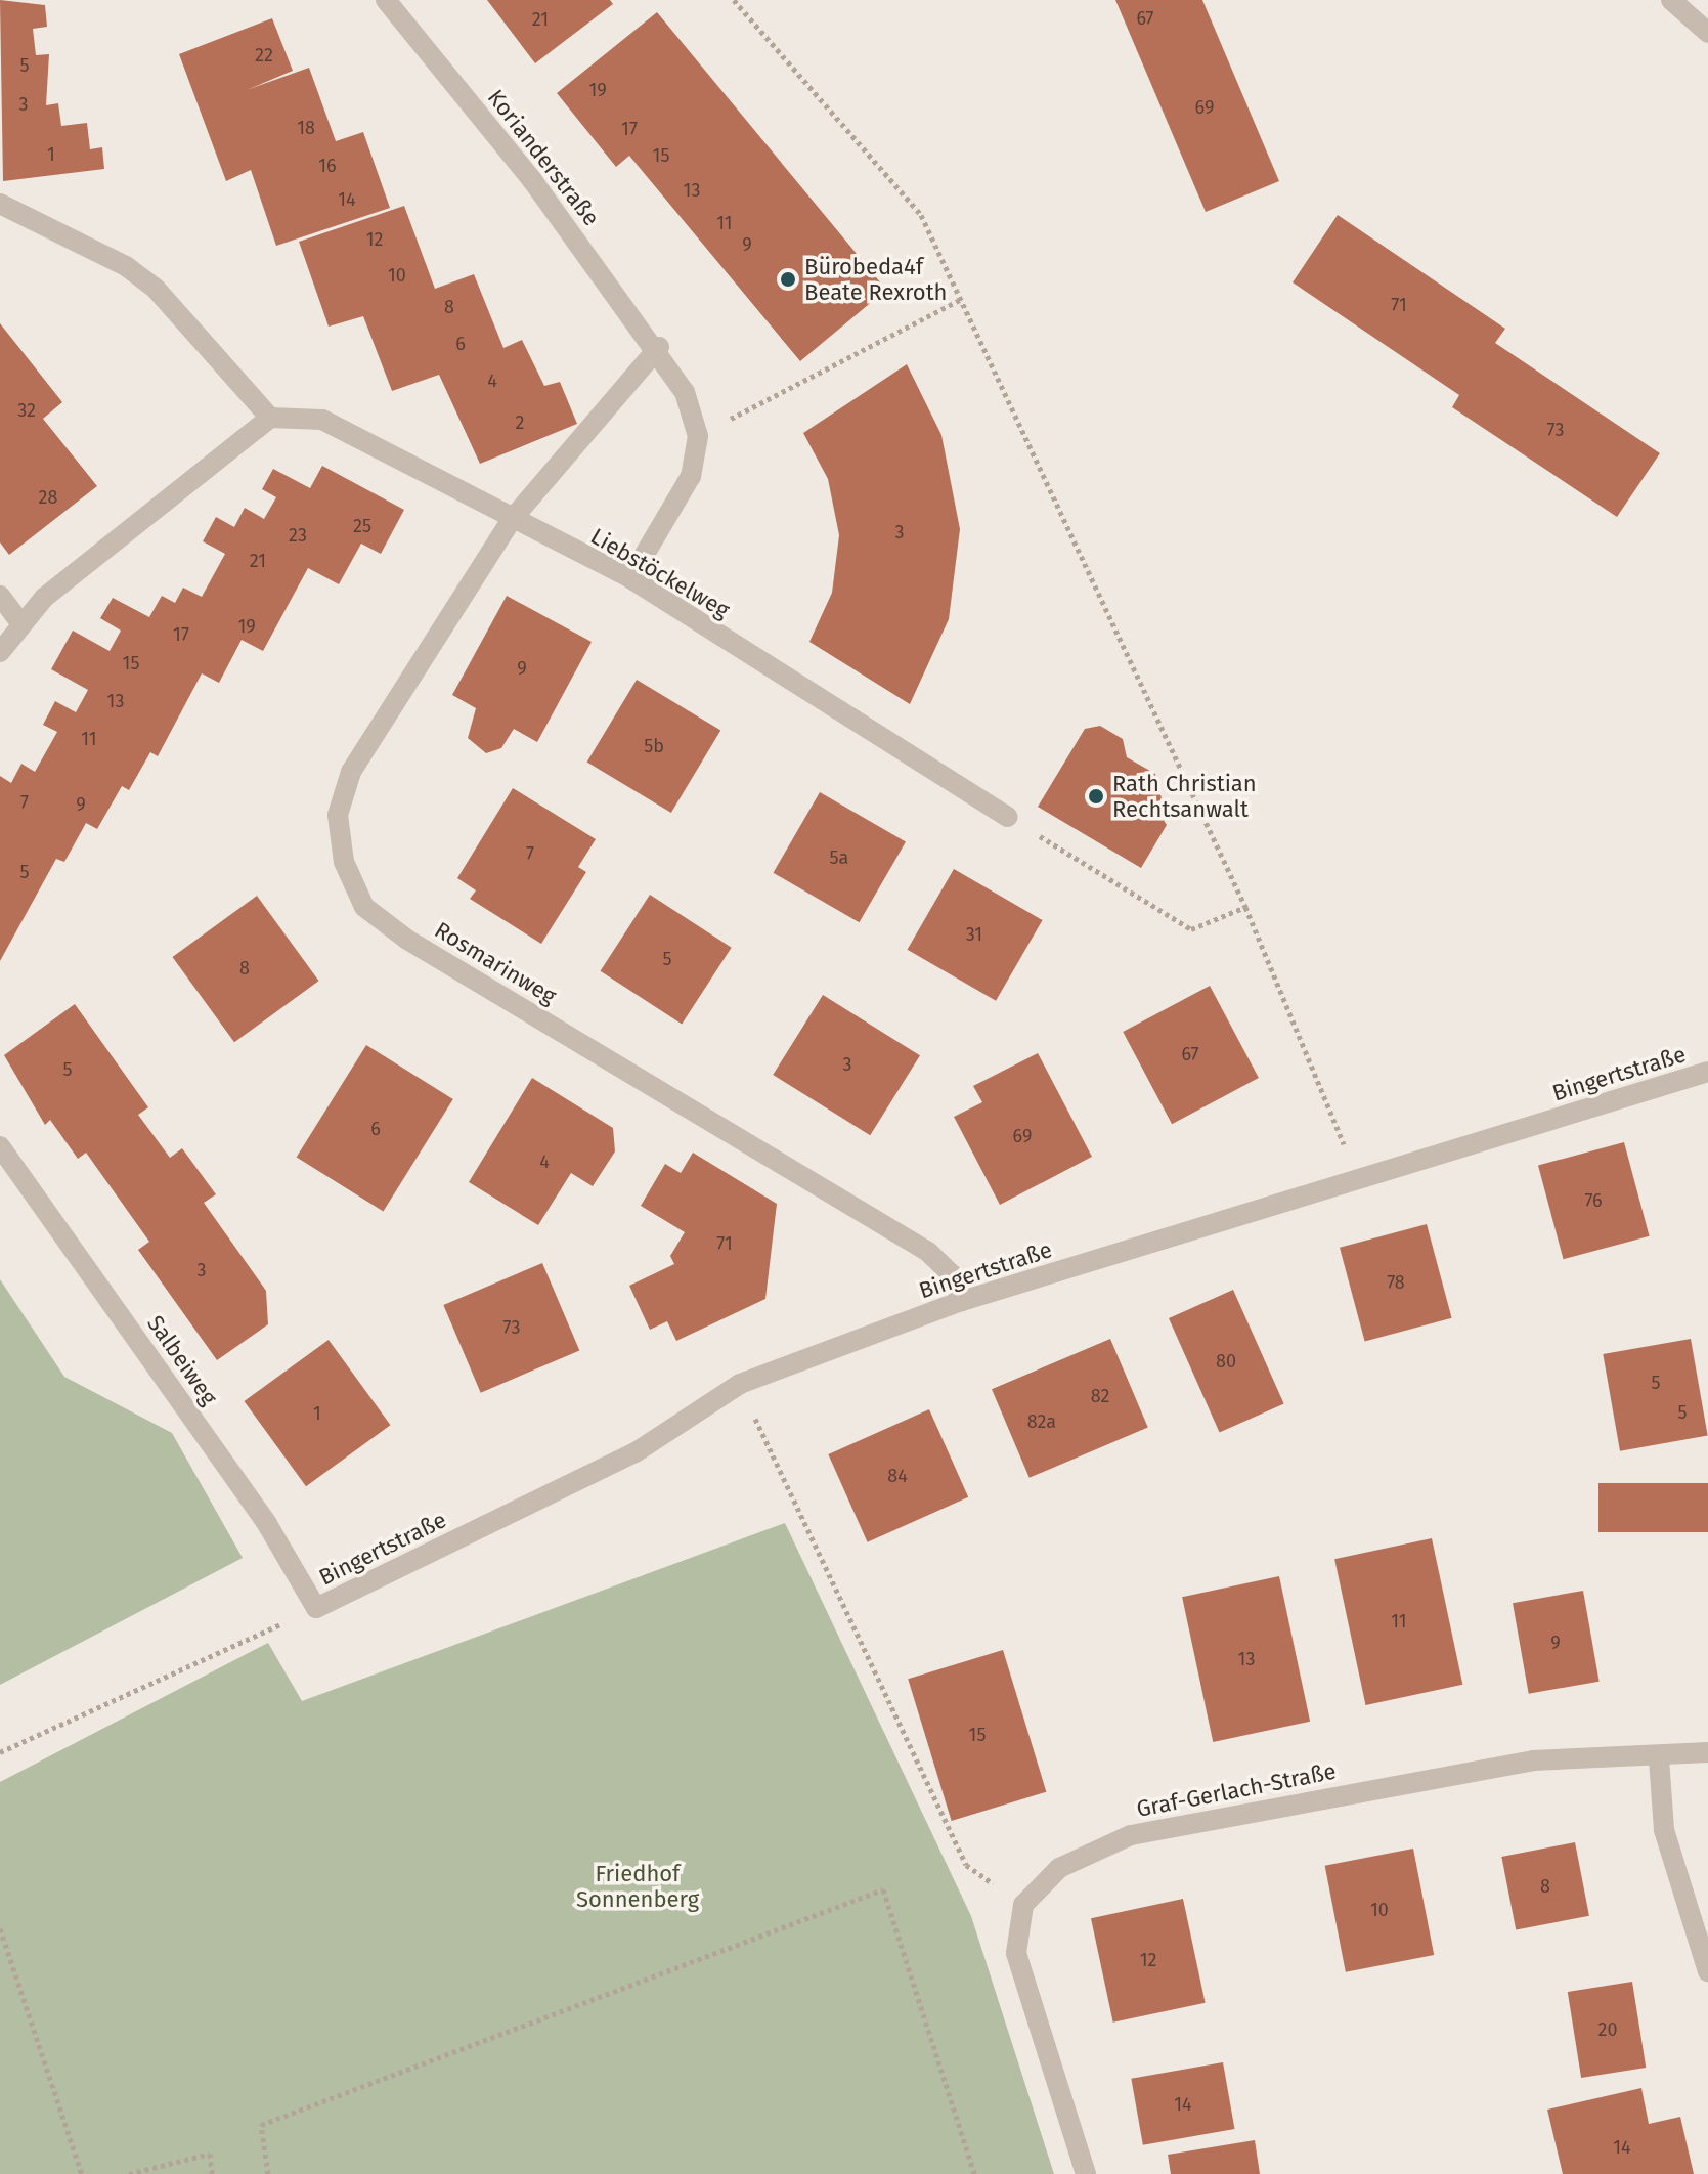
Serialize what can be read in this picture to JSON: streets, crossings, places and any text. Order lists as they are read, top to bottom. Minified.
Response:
{"streets":{"street":["Korianderstraße","Liebstöckelweg","Rosmarinweg","Bingertstraße","Salbeiweg","Graf-Gerlach-Straße"]},"crossings":[["Liebstöckelweg","Rosmarinweg"],["Rosmarinweg","Bingertstraße"],["Bingertstraße","Salbeiweg"]],"parks":["Friedhof Sonnenberg"],"places":["Bürobeda4f Beate Rexroth","Rath Christian Rechtsanwalt"],"house_numbers":["67","21","22","5","19","3","69","18","17","1","15","16","13","14","11","12","9","10","71","8","6","4","32","2","73","28","25","3","23","21","19","17","15","9","13","11","5b","7","9","7","5a","5","31","5","8","67","3","5","6","69","4","76","71","3","78","73","80","5","82","5","1","82a","84","11","9","13","15","8","10","12","20","14","14"]}
